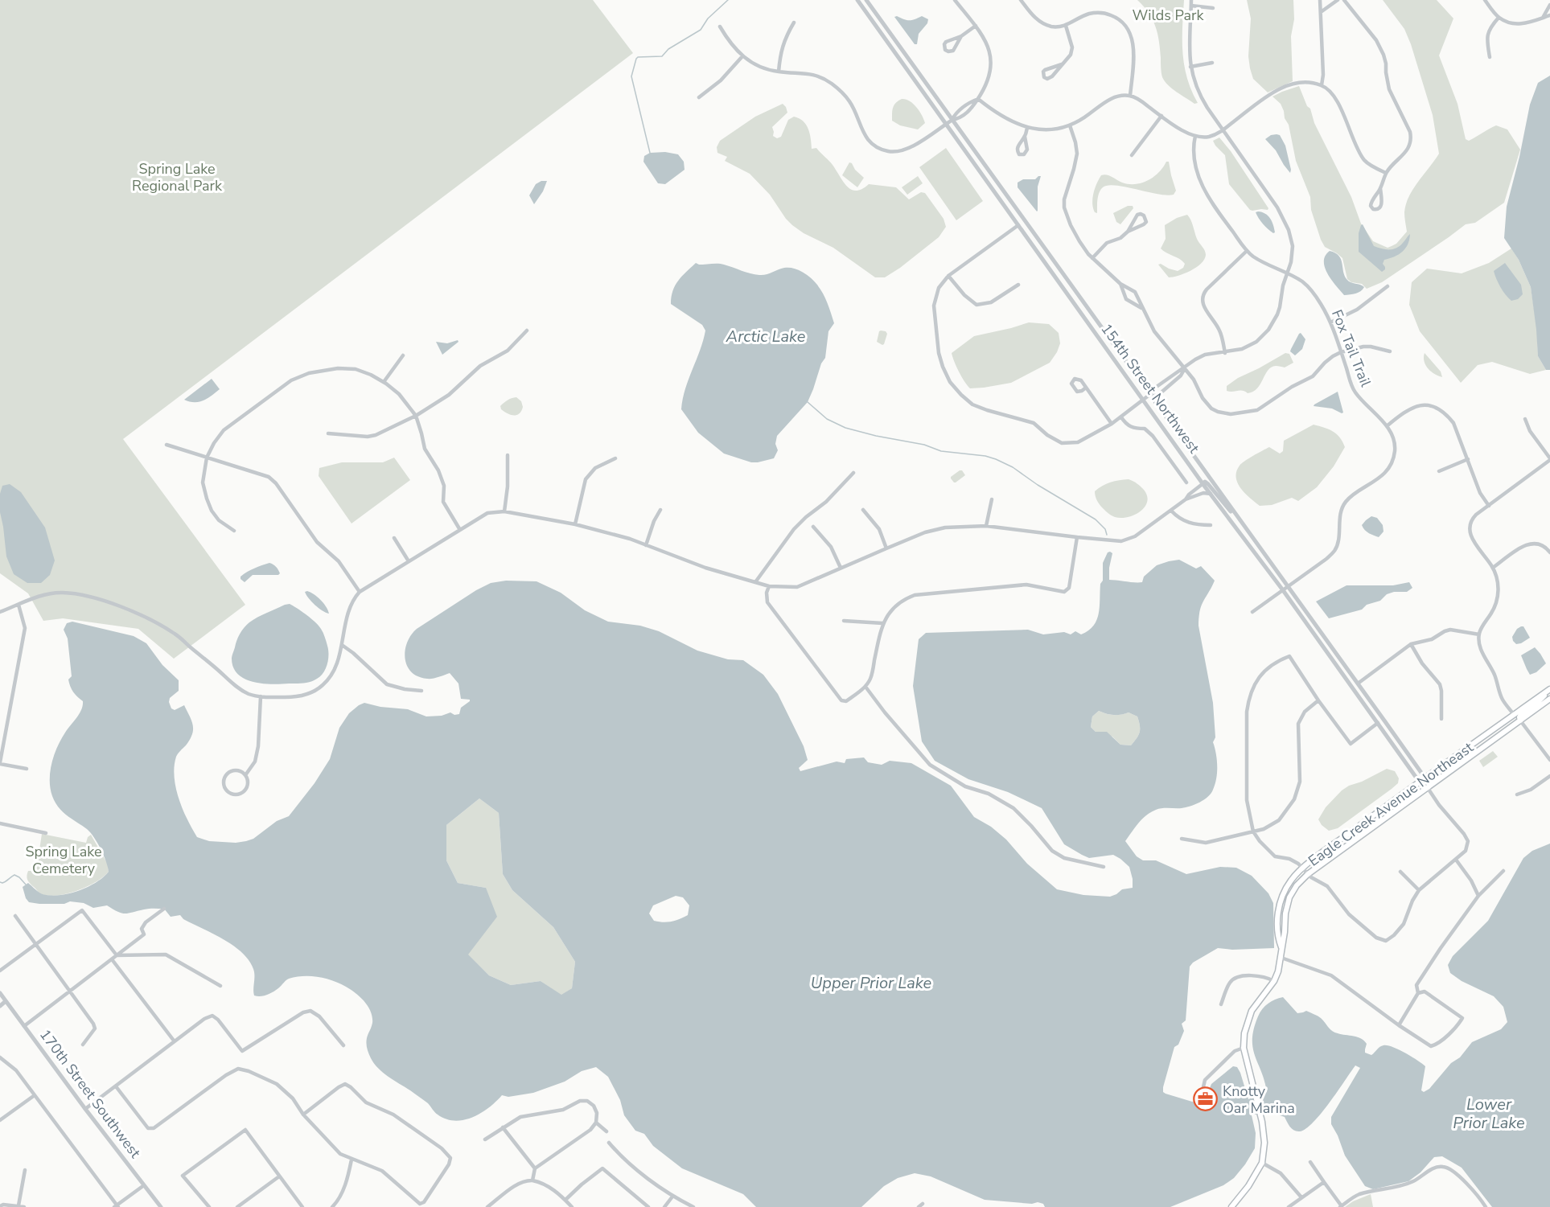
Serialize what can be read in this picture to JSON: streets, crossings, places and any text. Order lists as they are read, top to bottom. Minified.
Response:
{"streets":{"main road":["Eagle Creek Avenue Northeast"],"street":["Fox Tail Trail","154th Street Northwest","170th Street Southwest"]},"crossings":[["Fox Tail Trail","154th Street Northwest"],["154th Street Northwest","Eagle Creek Avenue Northeast"]],"water":["Arctic Lake","Upper Prior Lake","Lower Prior Lake"],"parks":["Wilds Park","Spring Lake Regional Park","Spring Lake Cemetery"],"places":{"office":["Knotty Oar Marina"]}}
